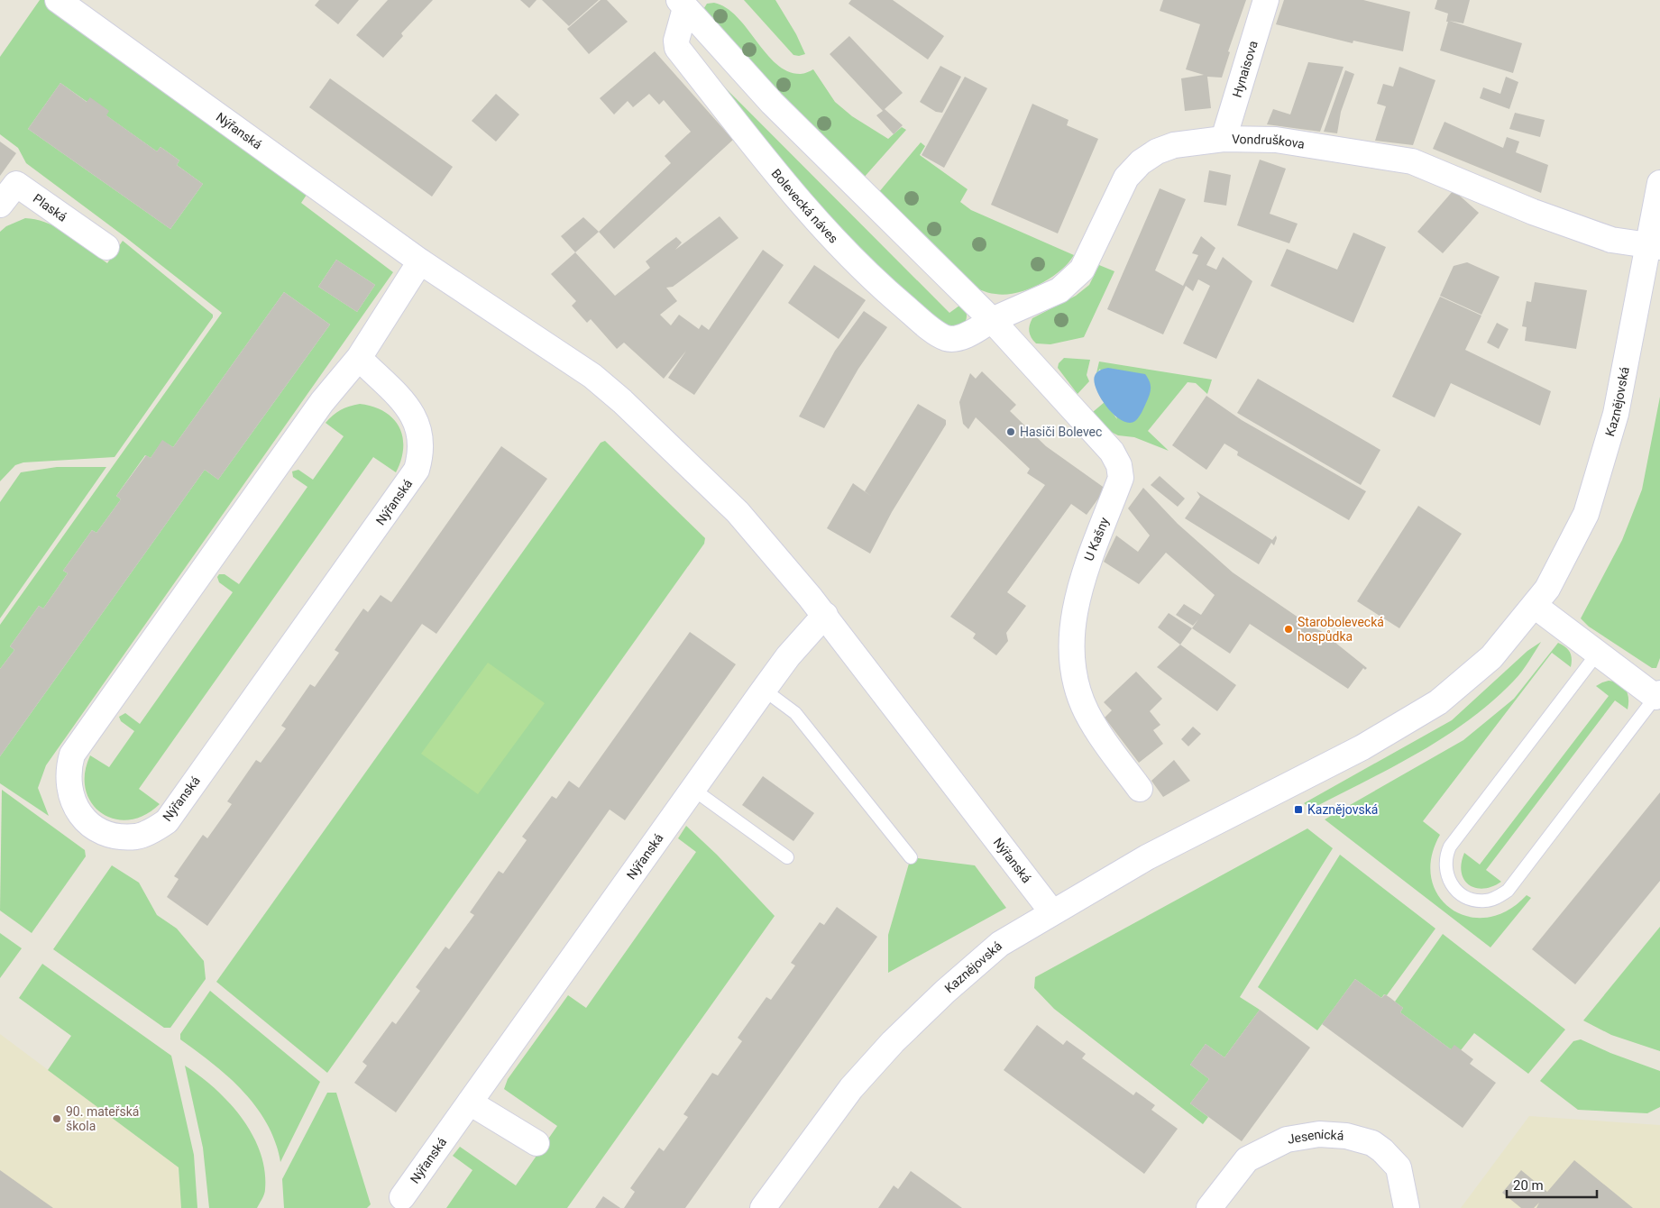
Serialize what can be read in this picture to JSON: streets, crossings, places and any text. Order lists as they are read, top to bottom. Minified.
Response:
{"streets":{"street":["Hynaisova","Nýřanská","Vondruškova","Bolevecká náves","Plaská","Kaznějovská","U Kašny","Jesenická"]},"crossings":[["Hynaisova","Vondruškova"],["Nýřanská","Kaznějovská"],["Vondruškova","Bolevecká náves"],["Vondruškova","Kaznějovská"],["Vondruškova","U Kašny"],["Bolevecká náves","U Kašny"]],"places":{"other":["Hasiči Bolevec","Starobolevecká hospůdka","90. mateřská škola"],"transit":["Kaznějovská"]},"scale_bar":"20 m"}
